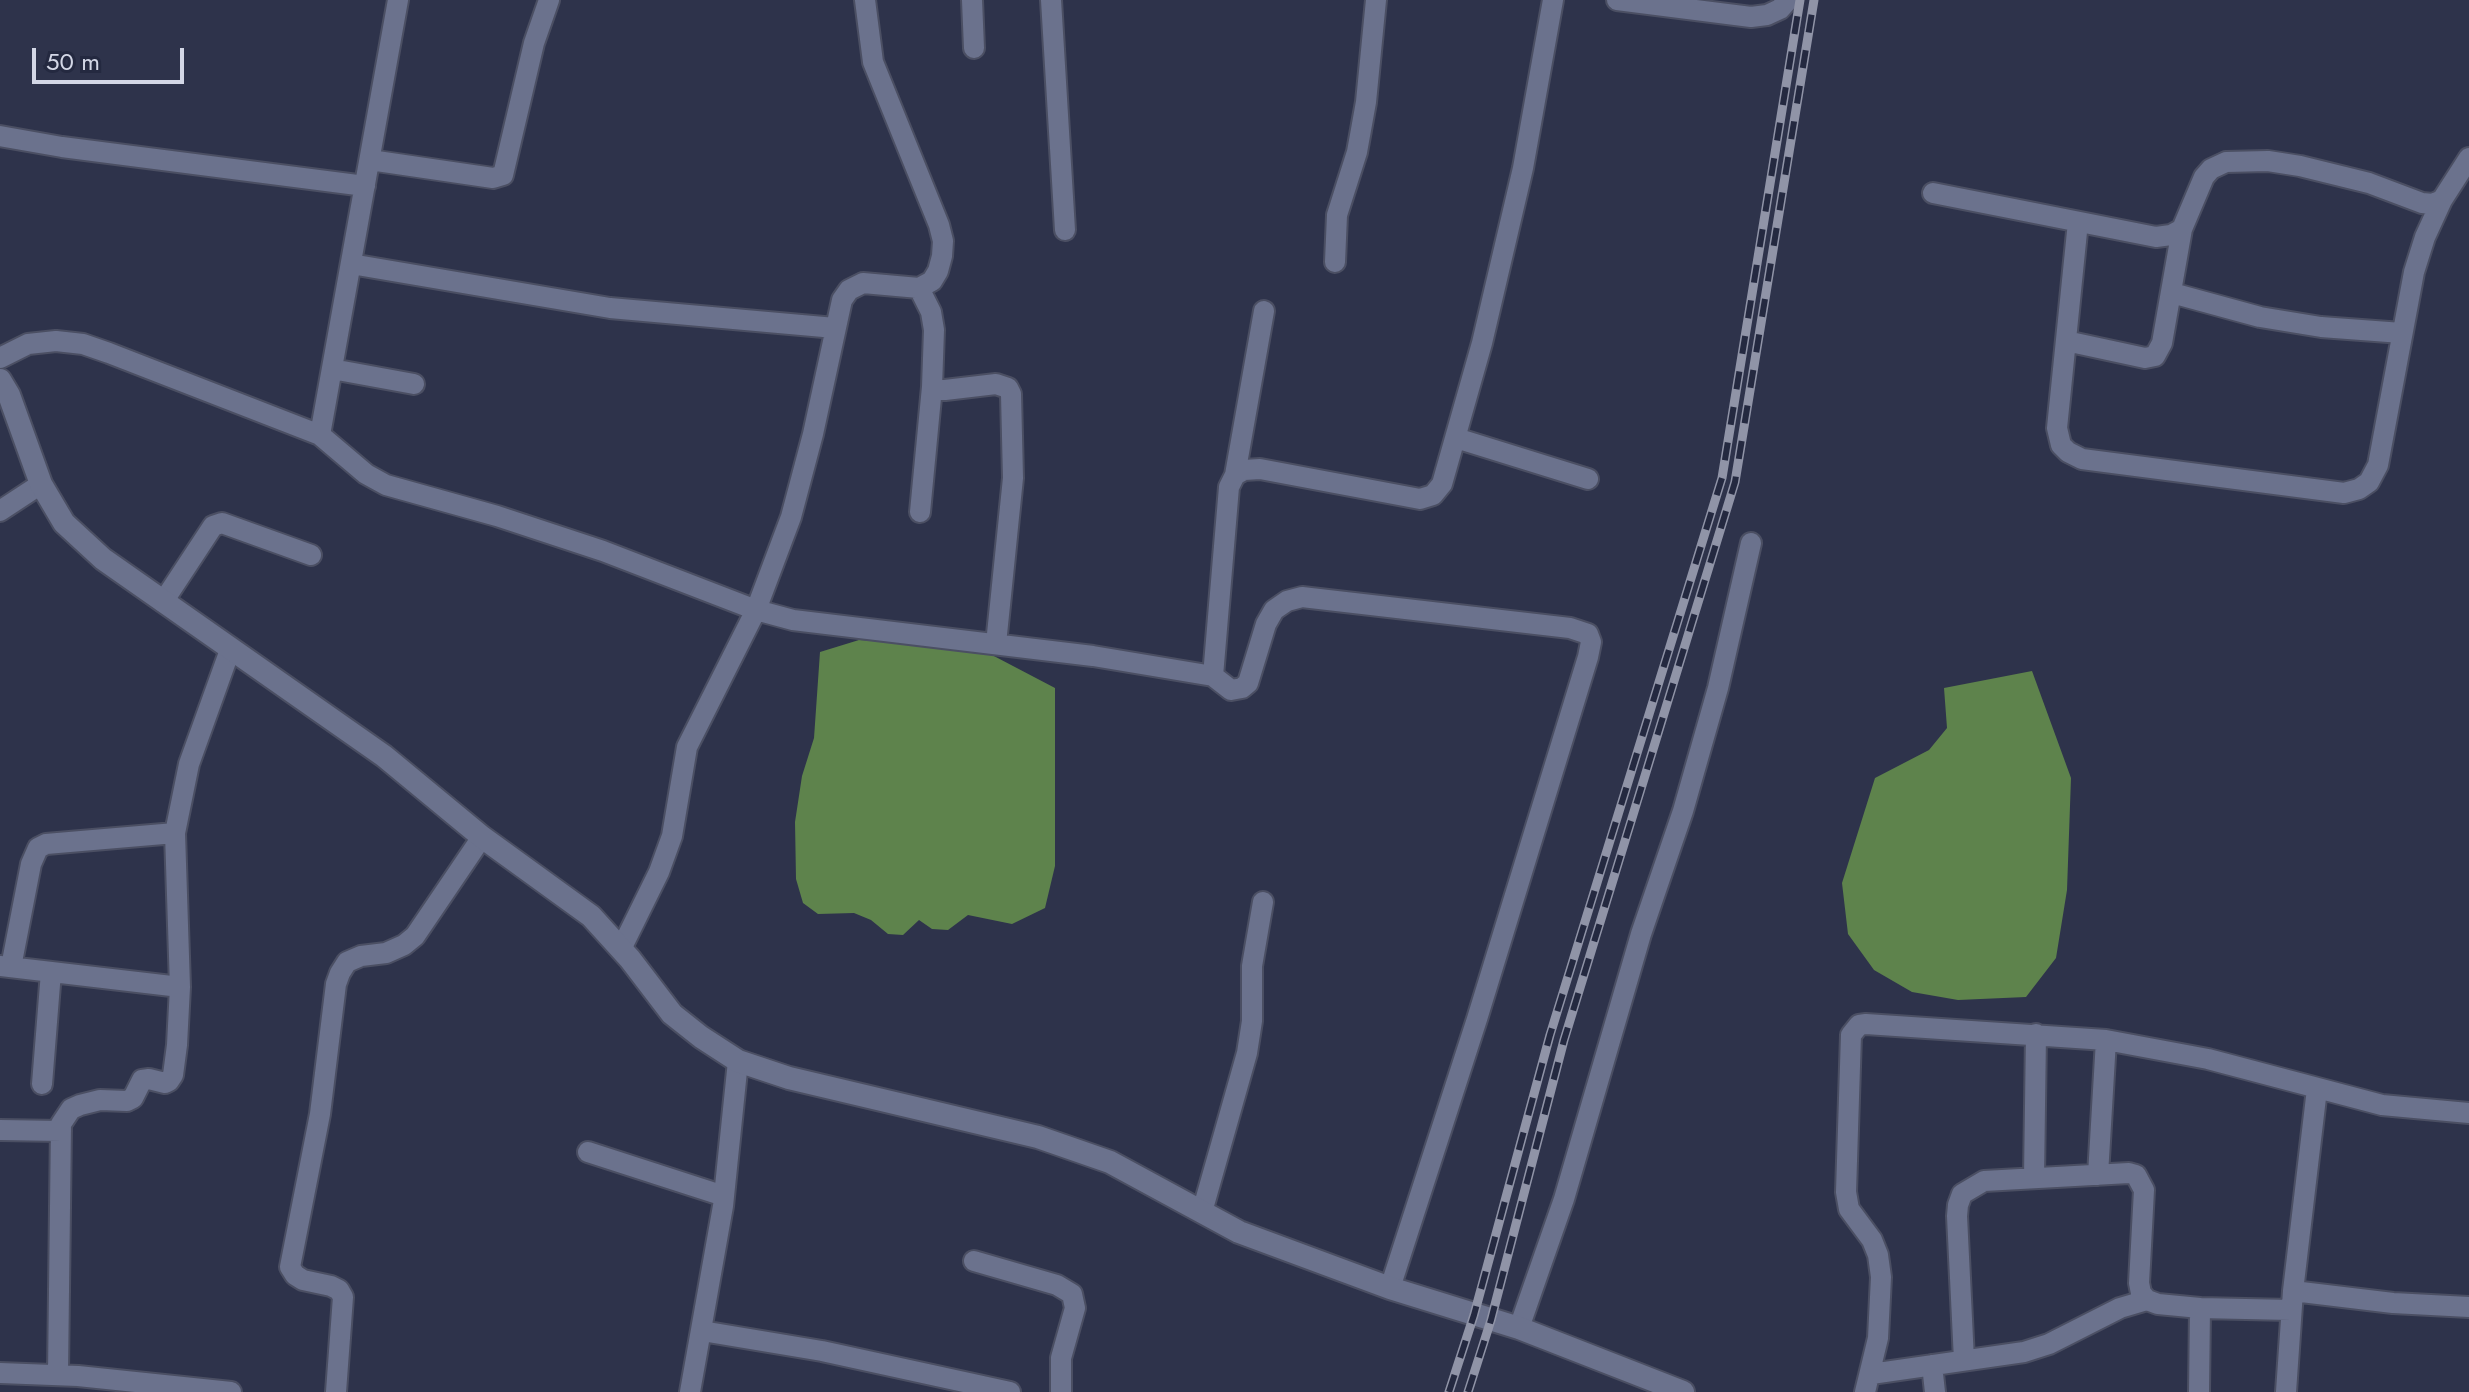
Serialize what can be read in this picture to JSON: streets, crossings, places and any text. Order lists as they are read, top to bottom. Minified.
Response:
{"scale_bar":"50 m"}
